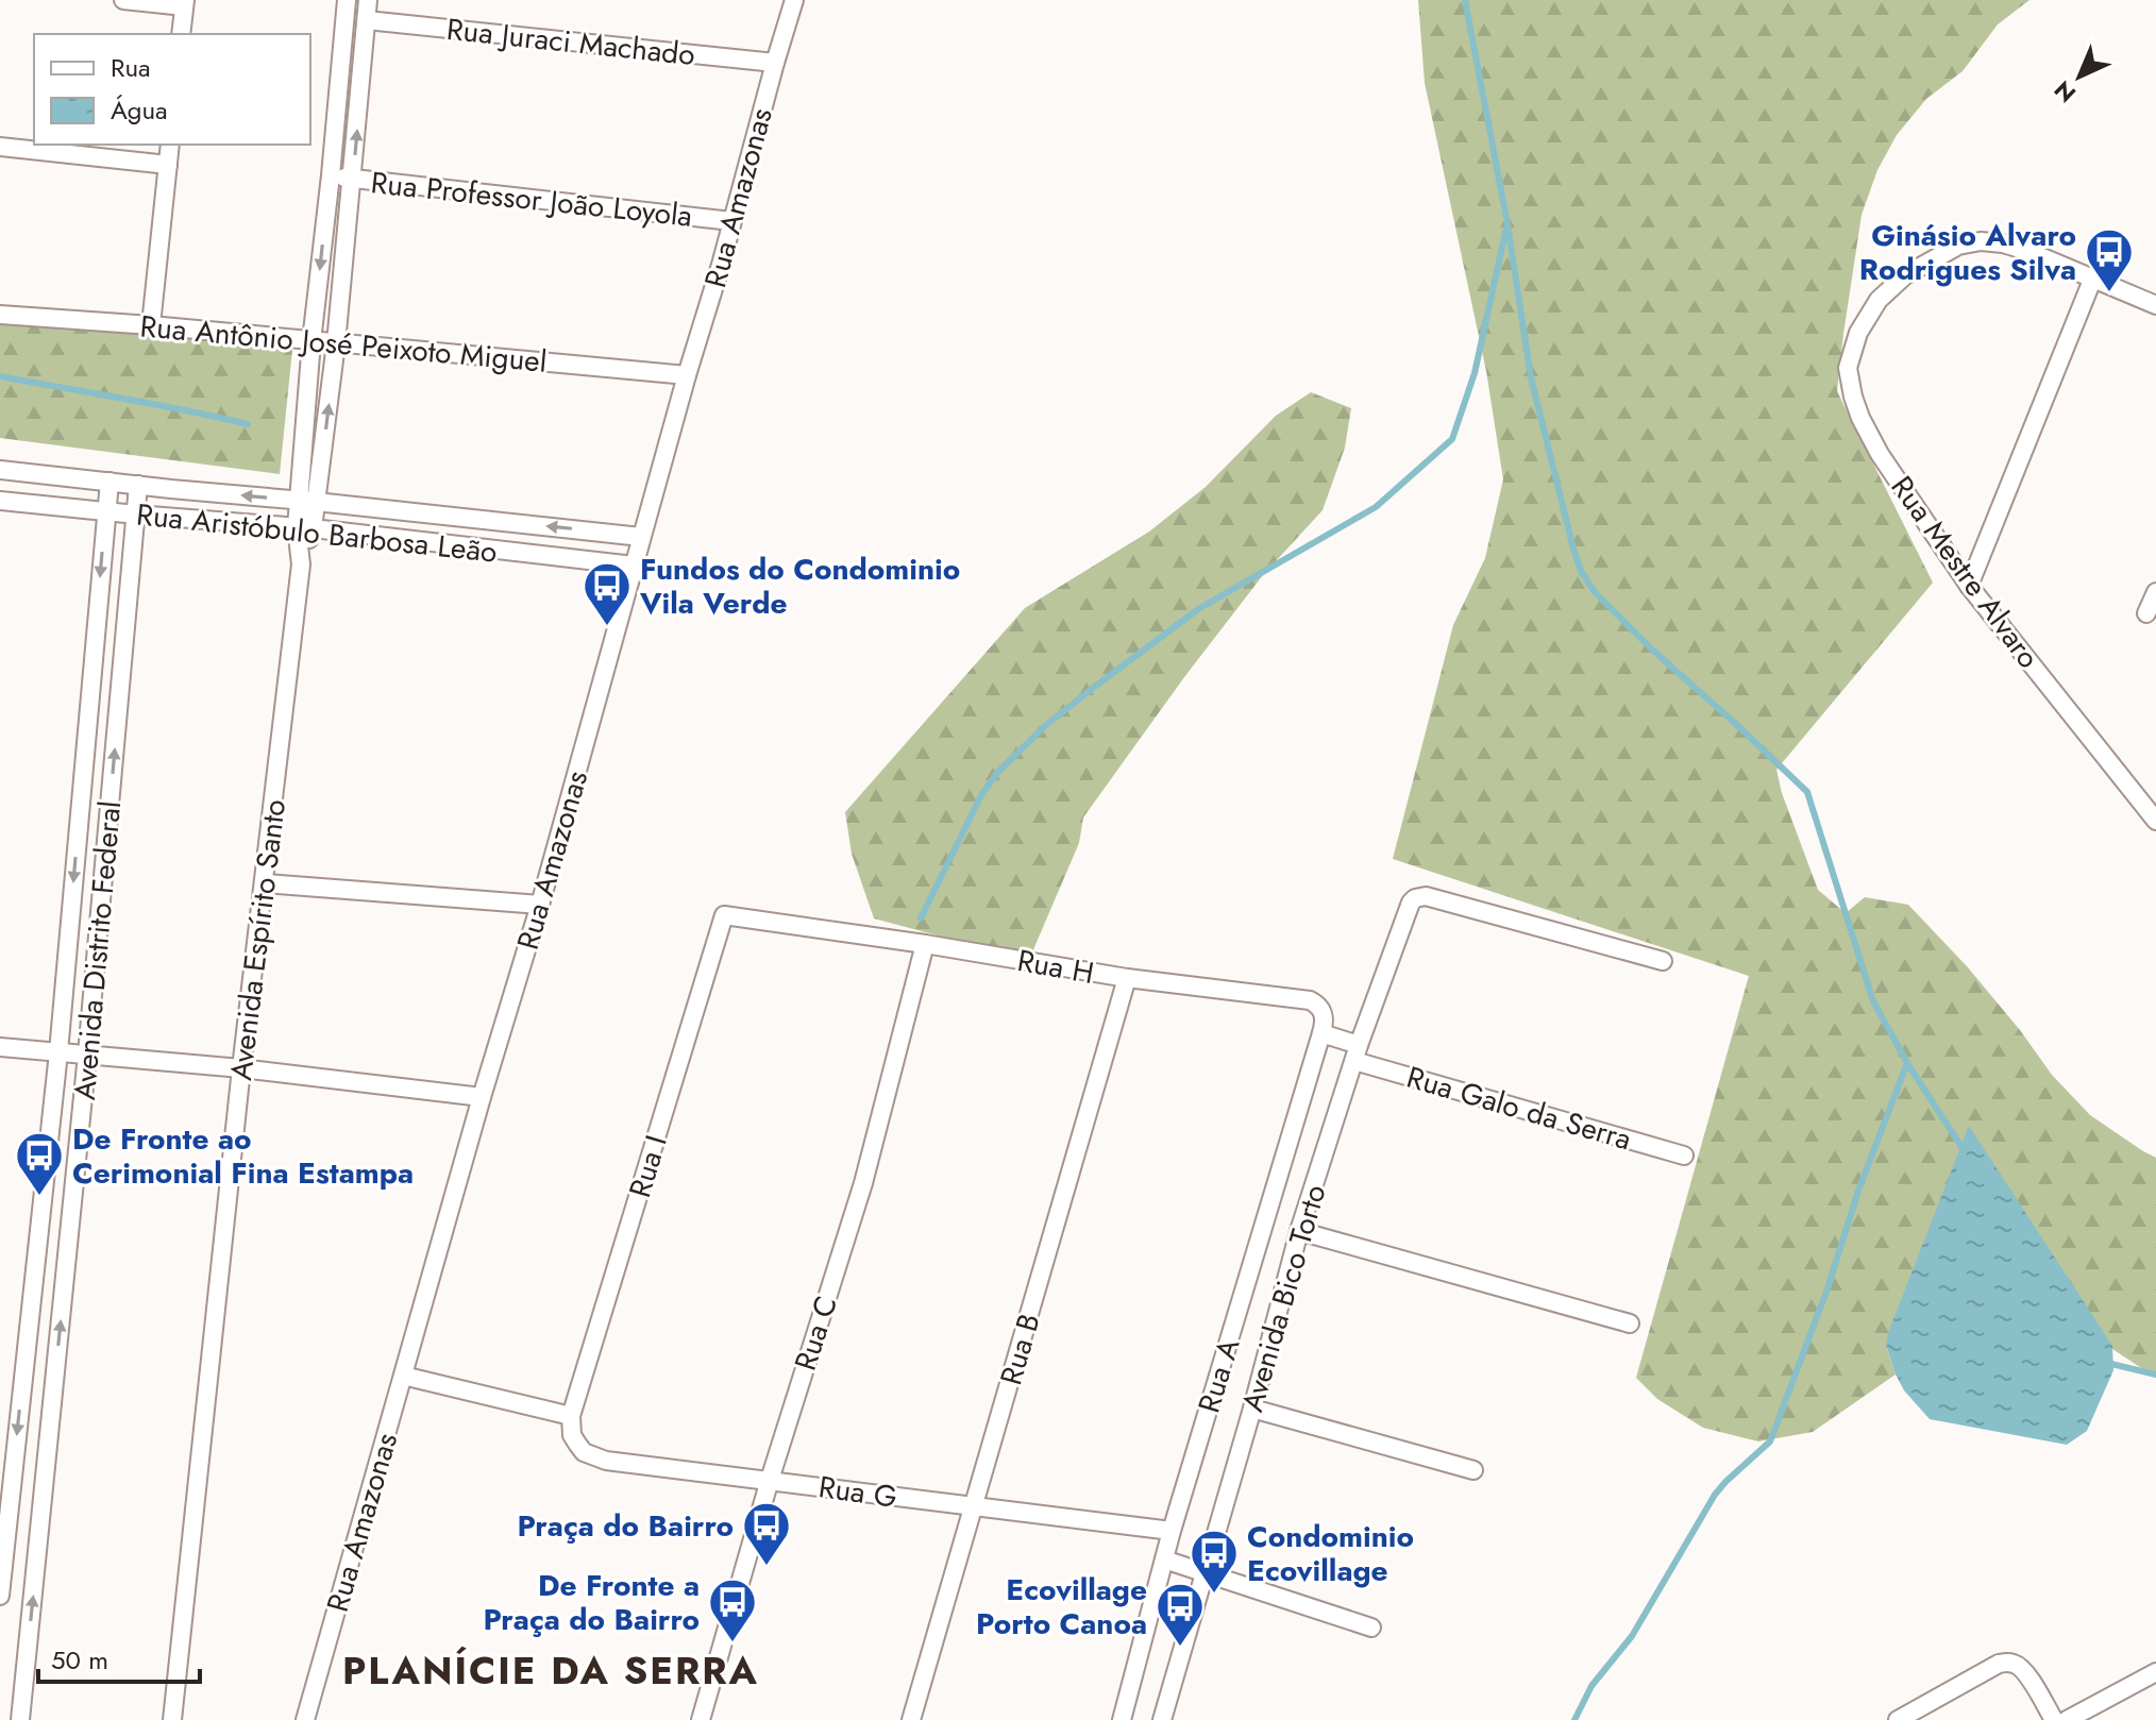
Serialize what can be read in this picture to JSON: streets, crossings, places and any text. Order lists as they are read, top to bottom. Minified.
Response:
{"streets":{"street":["Rua Juraci Machado","Rua Amazonas","Rua Professor João Loyola","Rua Antônio José Peixoto Miguel","Rua Aristóbulo Barbosa Leão","Rua Mestre Alvaro","Avenida Espírito Santo","Avenida Distrito Federal","Rua H","Rua Galo da Serra","Rua I","Avenida Bico Torto","Rua C","Rua B","Rua A","Rua G"]},"crossings":[["Rua Juraci Machado","Rua Amazonas"],["Rua Juraci Machado","Avenida Espírito Santo"],["Rua Amazonas","Rua Professor João Loyola"],["Rua Amazonas","Rua Antônio José Peixoto Miguel"],["Rua Amazonas","Rua Aristóbulo Barbosa Leão"],["Rua Professor João Loyola","Avenida Espírito Santo"],["Rua Antônio José Peixoto Miguel","Avenida Espírito Santo"],["Rua Aristóbulo Barbosa Leão","Avenida Espírito Santo"],["Rua Aristóbulo Barbosa Leão","Avenida Distrito Federal"],["Rua H","Rua I"],["Rua H","Rua C"],["Rua H","Rua B"],["Rua H","Rua A"],["Rua Galo da Serra","Avenida Bico Torto"],["Rua I","Rua G"],["Rua C","Rua G"],["Rua B","Rua G"],["Rua A","Rua G"]],"districts":["PLANÍCIE DA SERRA"],"places":{"bus stop":["Ginásio Alvaro Rodrigues Silva","Fundos do Condominio Vila Verde","De Fronte ao Cerimonial Fina Estampa","Praça do Bairro","Condominio Ecovillage","De Fronte a Praça do Bairro","Ecovillage Porto Canoa"]},"legend":["Rua","Água"],"scale_bar":"50 m","north":"bottom left"}
